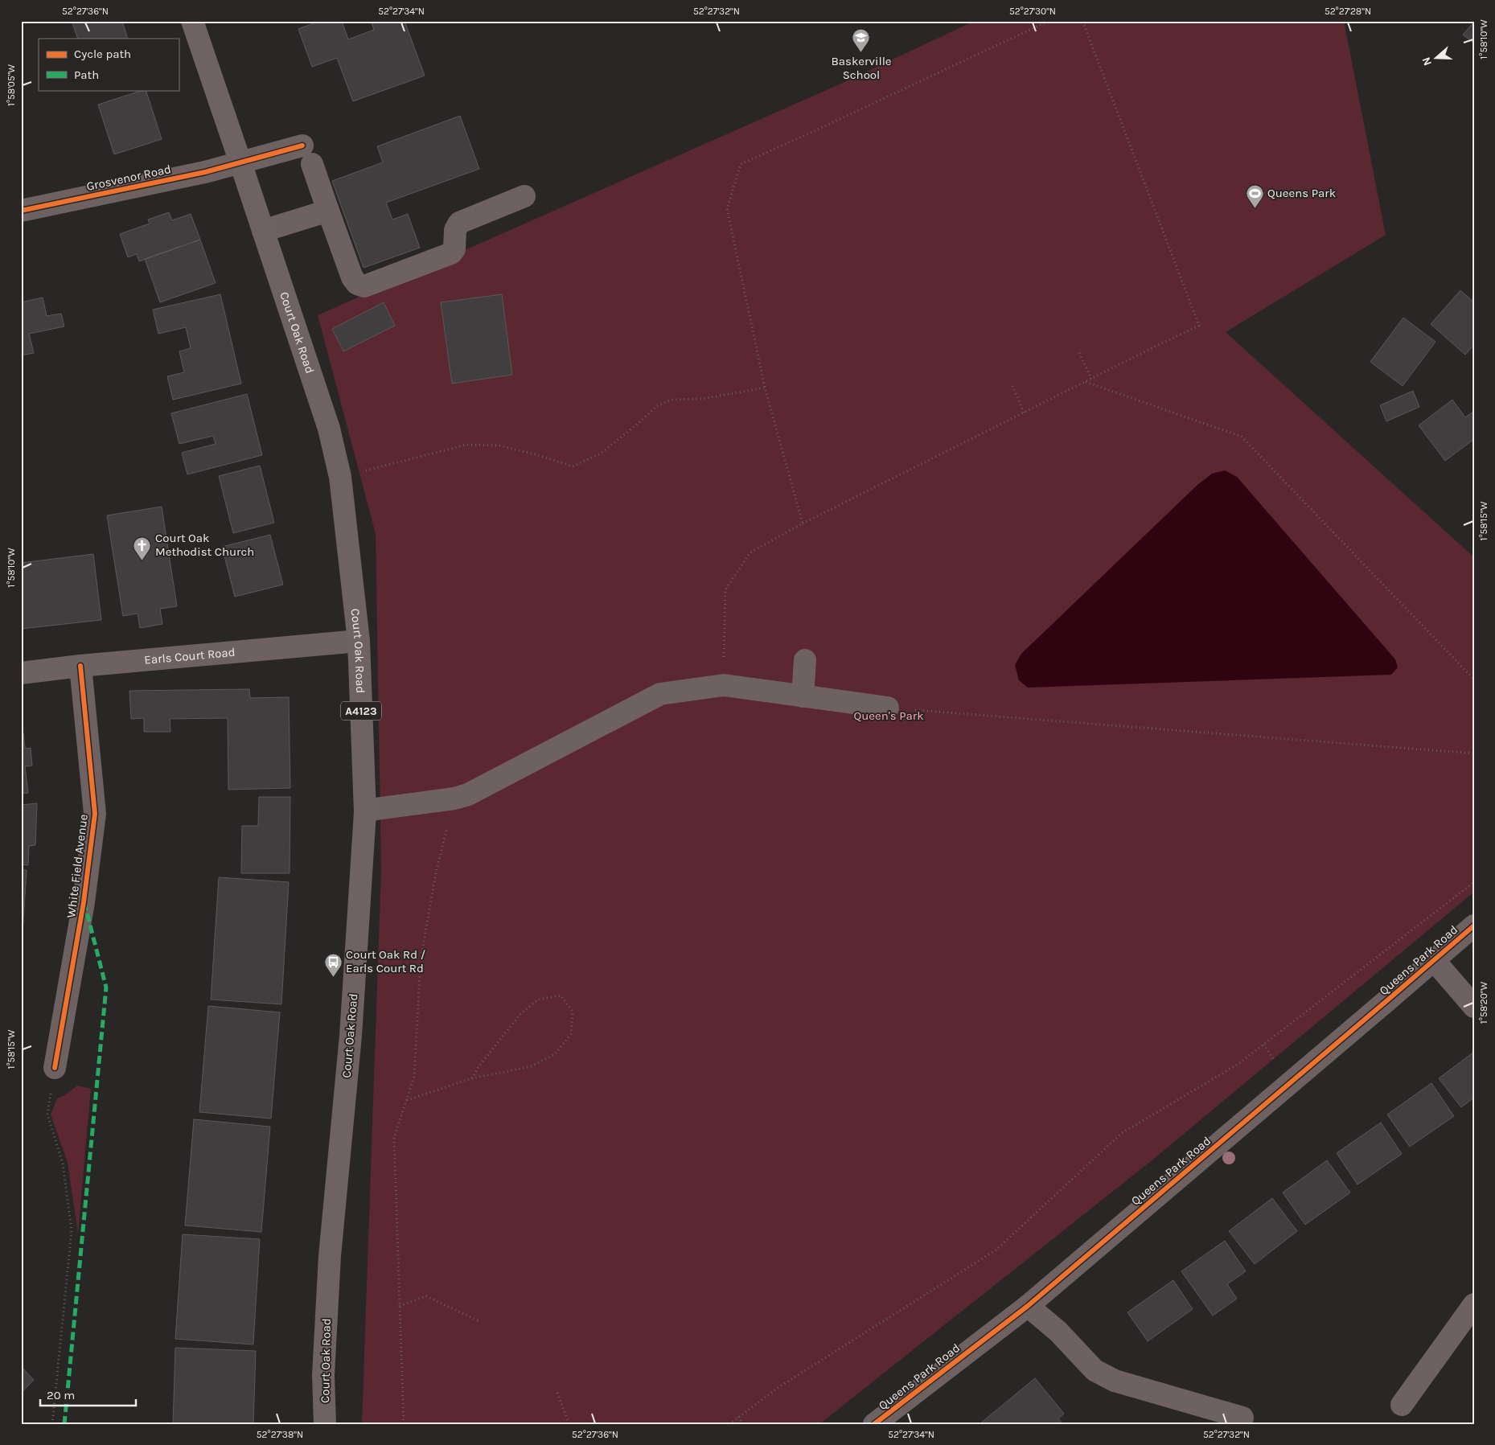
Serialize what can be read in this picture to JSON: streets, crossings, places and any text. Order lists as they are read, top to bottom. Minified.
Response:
{"streets":{"main road":["Court Oak Road","A4123"],"street":["Grosvenor Road","Earls Court Road","White Field Avenue","Queens Park Road"]},"crossings":[["Grosvenor Road","Court Oak Road"],["Court Oak Road","Earls Court Road"],["Earls Court Road","White Field Avenue"]],"parks":["Queen's Park"],"places":{"school or university":["Baskerville School"],"sports":["Queens Park"],"church":["Court Oak Methodist Church"],"bus stop":["Court Oak Rd / Earls Court Rd"]},"legend":["Cycle path","Path"],"scale_bar":"20 m","north":"left","coordinates":["52°27'36\"N","52°27'34\"N","52°27'32\"N","52°27'30\"N","52°27'28\"N","1°58'10\"W","1°58'05\"W","1°58'15\"W","1°58'20\"W","52°27'38\"N"]}
